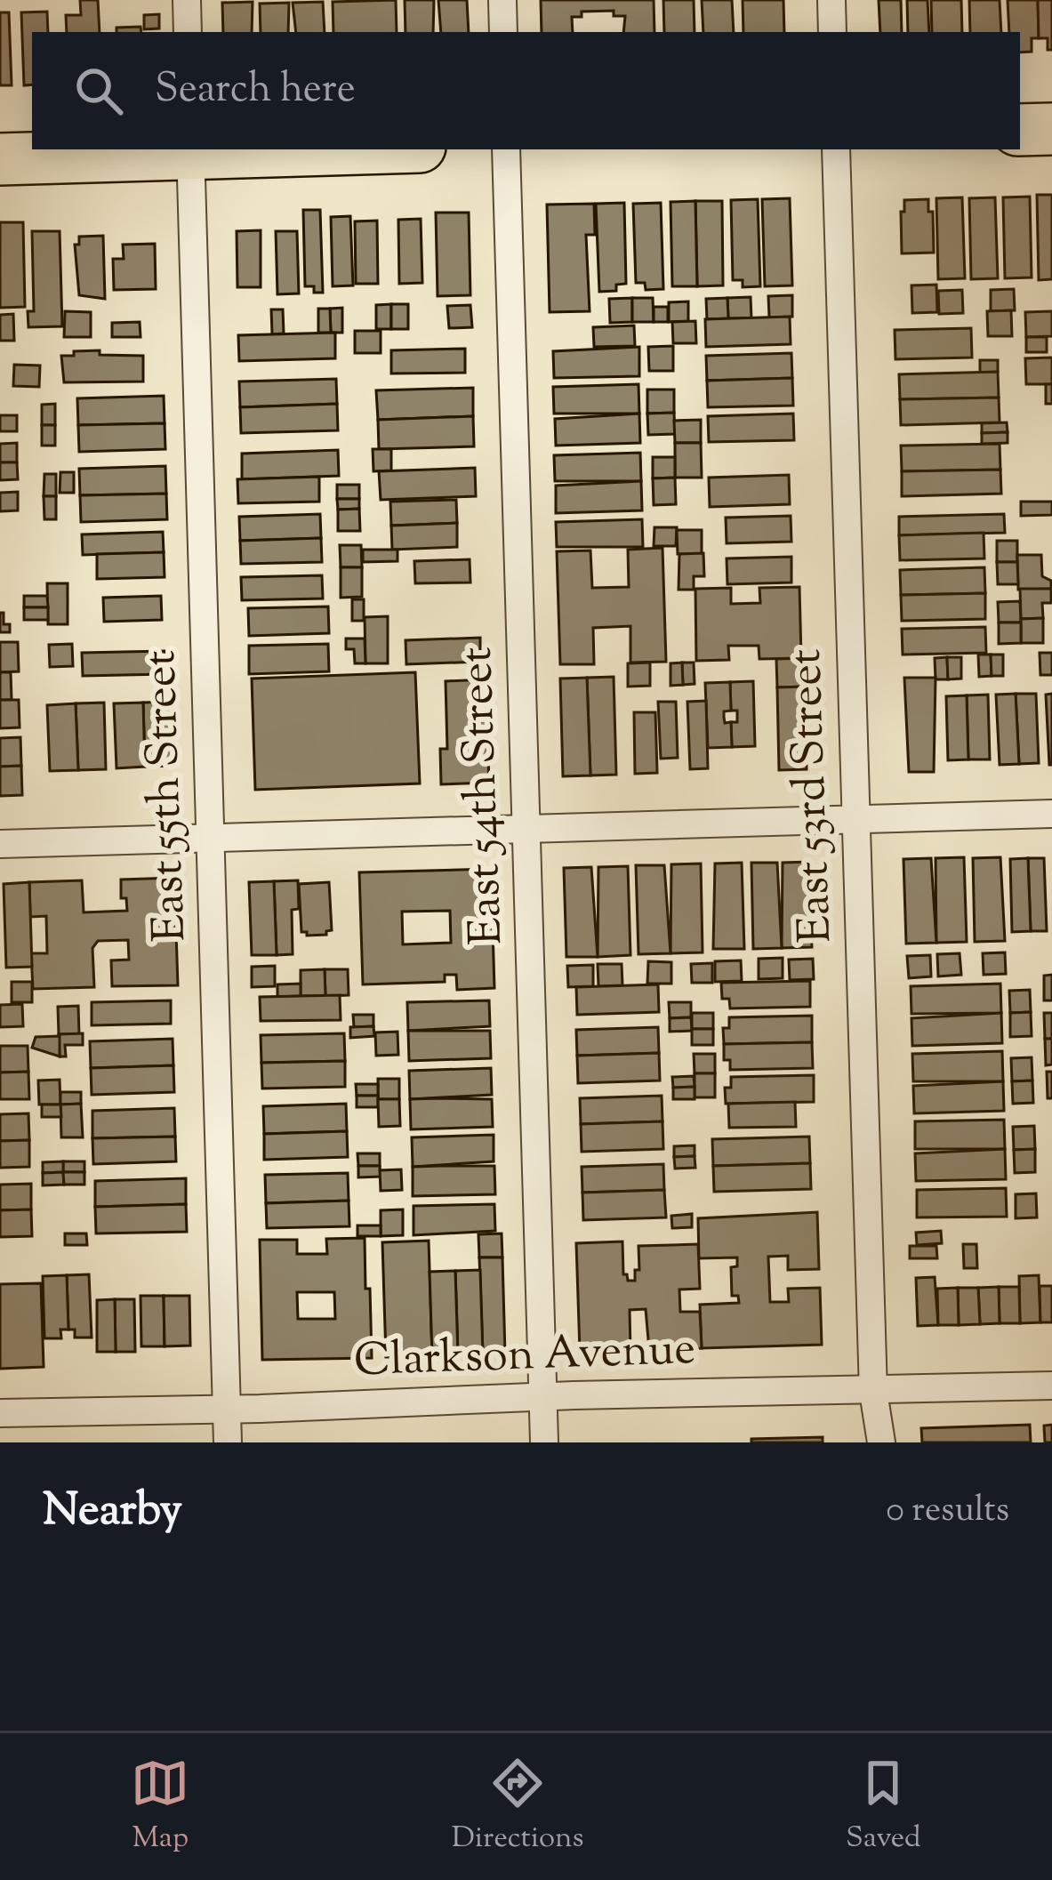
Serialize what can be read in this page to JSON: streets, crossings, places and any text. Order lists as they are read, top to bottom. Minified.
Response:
{"streets":{"street":["East 55th Street","East 54th Street","East 53rd Street","Clarkson Avenue"]},"crossings":[["East 55th Street","Clarkson Avenue"],["East 54th Street","Clarkson Avenue"],["East 53rd Street","Clarkson Avenue"]],"page":{"search":"Search here","heading":["Nearby","0 results"],"nav":["Map","Directions","Saved"]}}
